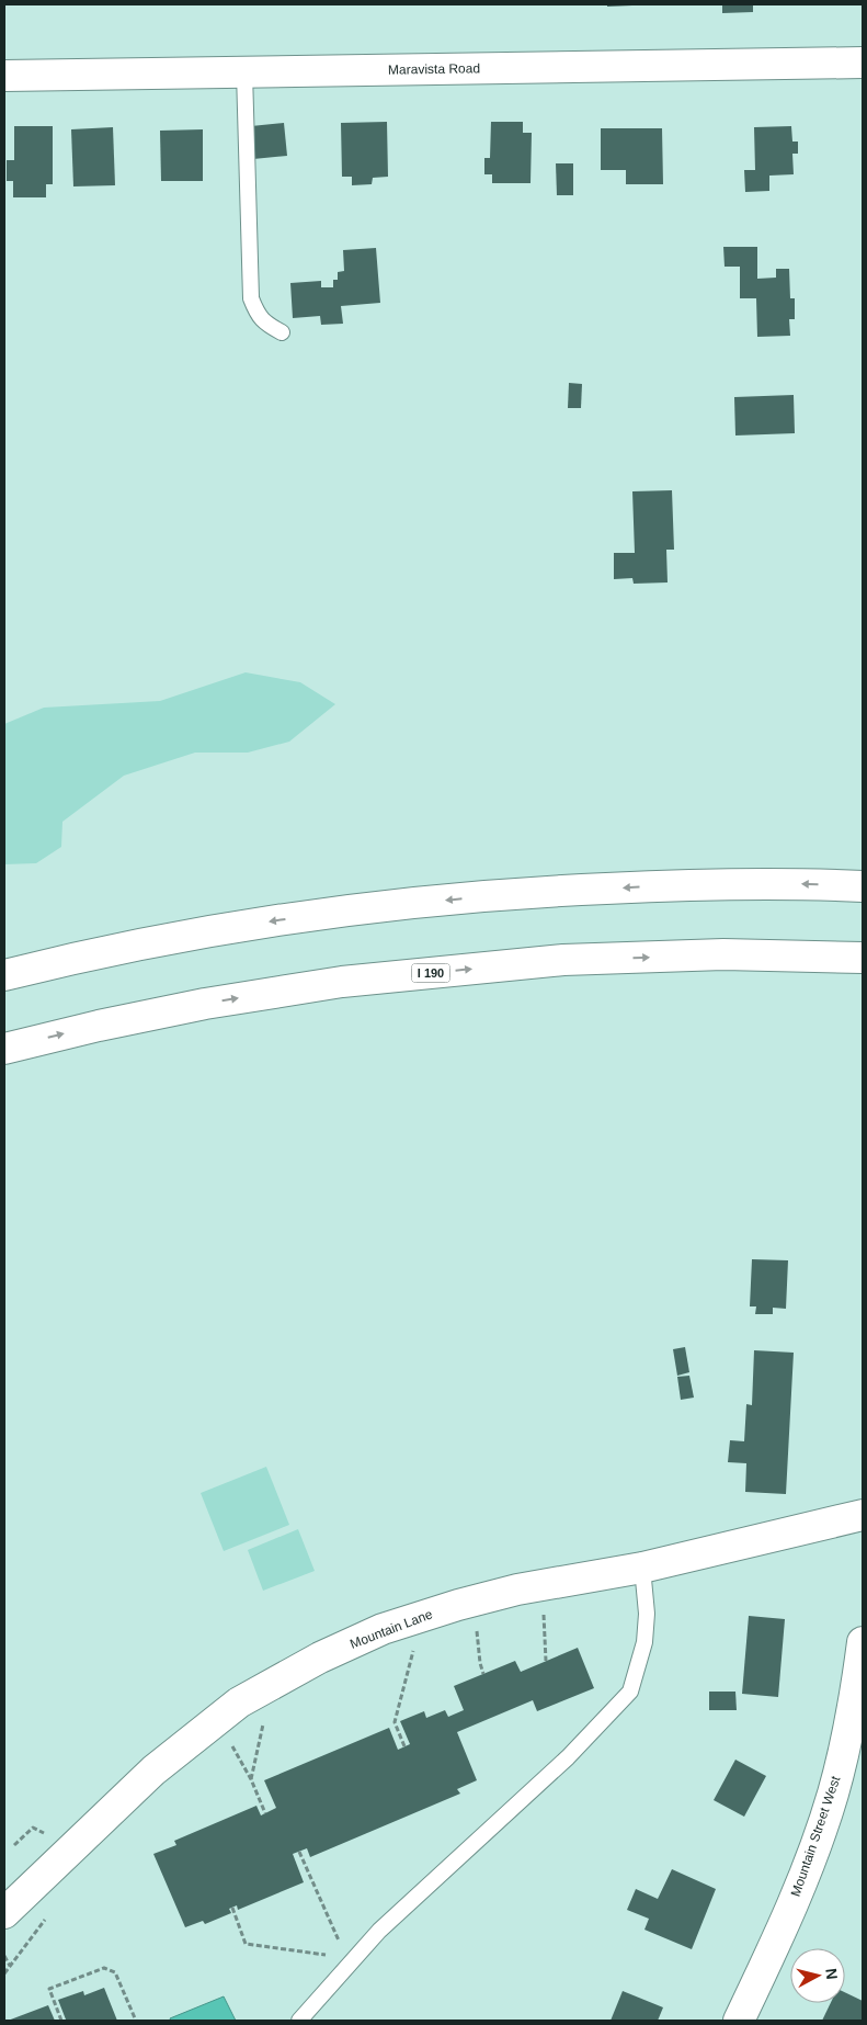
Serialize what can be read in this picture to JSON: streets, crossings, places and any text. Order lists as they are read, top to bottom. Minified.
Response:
{"streets":{"main road":["Maravista Road","I 190","Mountain Lane","Mountain Street West"]},"north":"right"}
